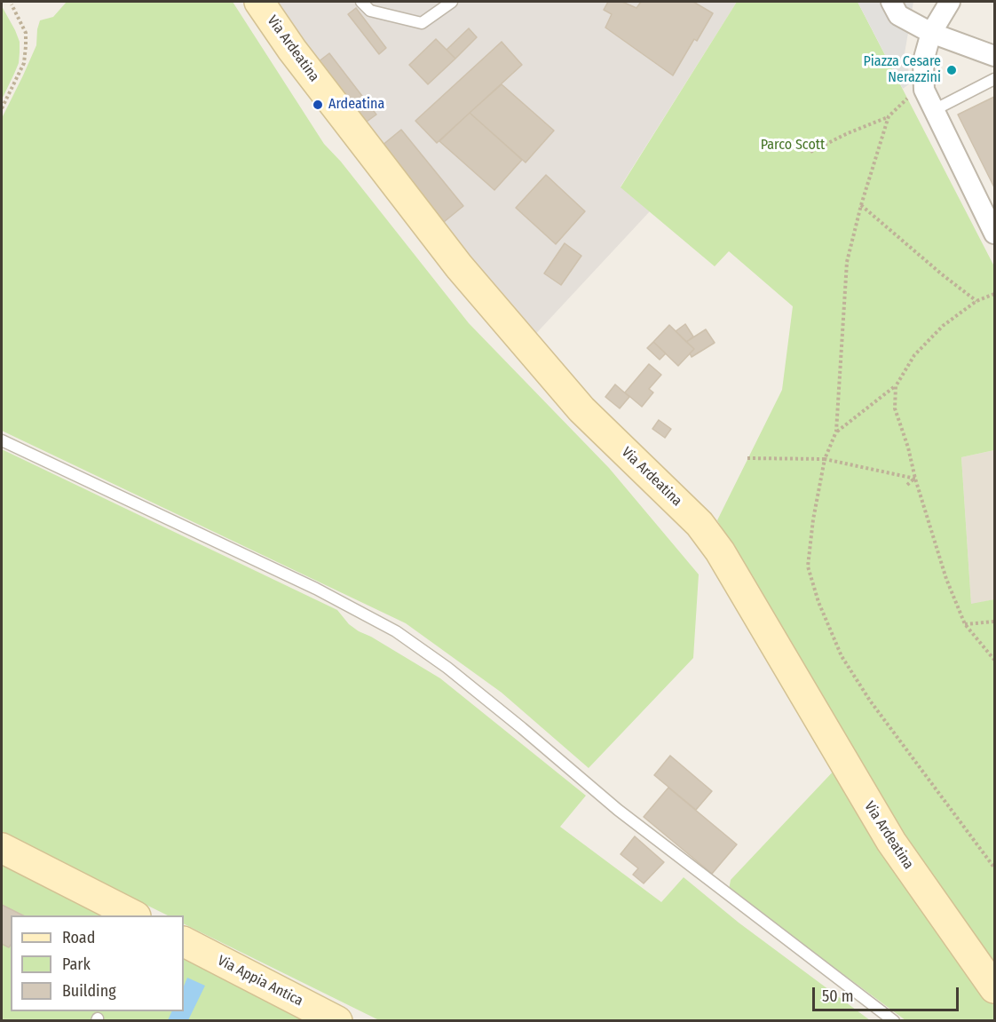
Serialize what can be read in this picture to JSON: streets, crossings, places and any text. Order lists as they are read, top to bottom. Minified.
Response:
{"streets":{"street":["Via Ardeatina","Via Appia Antica"]},"parks":["Parco Scott"],"places":["Piazza Cesare Nerazzini","Ardeatina"],"legend":["Road","Park","Building"],"scale_bar":"50 m"}
